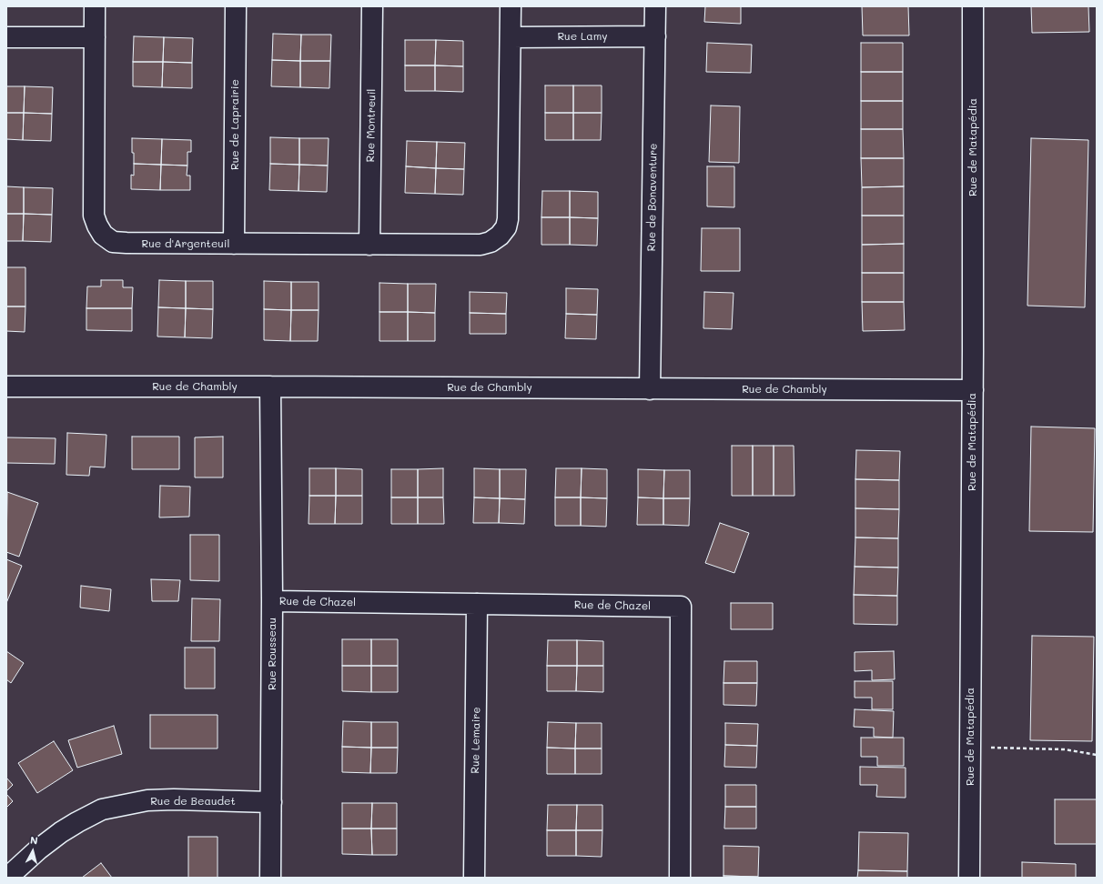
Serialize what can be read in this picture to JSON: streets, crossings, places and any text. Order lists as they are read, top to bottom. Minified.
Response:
{"streets":{"street":["Rue Lamy","Rue de Laprairie","Rue Montreuil","Rue de Matapédia","Rue de Bonaventure","Rue d'Argenteuil","Rue de Chambly","Rue de Chazel","Rue Rousseau","Rue Lemaire","Rue de Beaudet"]},"crossings":[["Rue Lamy","Rue de Bonaventure"],["Rue Lamy","Rue d'Argenteuil"],["Rue de Laprairie","Rue d'Argenteuil"],["Rue Montreuil","Rue d'Argenteuil"],["Rue de Matapédia","Rue de Chambly"],["Rue de Bonaventure","Rue de Chambly"],["Rue de Chambly","Rue Rousseau"],["Rue de Chazel","Rue Rousseau"],["Rue de Chazel","Rue Lemaire"],["Rue Rousseau","Rue de Beaudet"]],"north":"top"}
